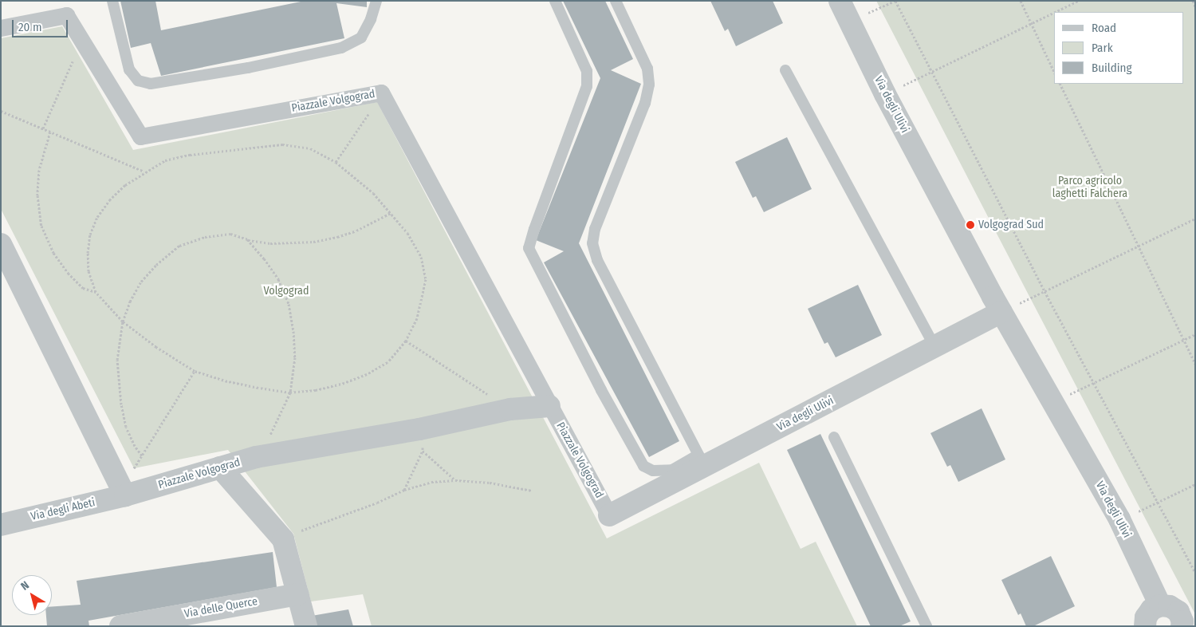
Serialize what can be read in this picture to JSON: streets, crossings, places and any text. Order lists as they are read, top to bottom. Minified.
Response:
{"streets":{"street":["Piazzale Volgograd","Via degli Ulivi","Via degli Abeti","Via delle Querce"]},"crossings":[["Piazzale Volgograd","Via degli Ulivi"],["Piazzale Volgograd","Via degli Abeti"]],"parks":["Parco agricolo laghetti Falchera","Volgograd"],"places":["Volgograd Sud"],"legend":["Road","Park","Building"],"scale_bar":"20 m","north":"top left"}
